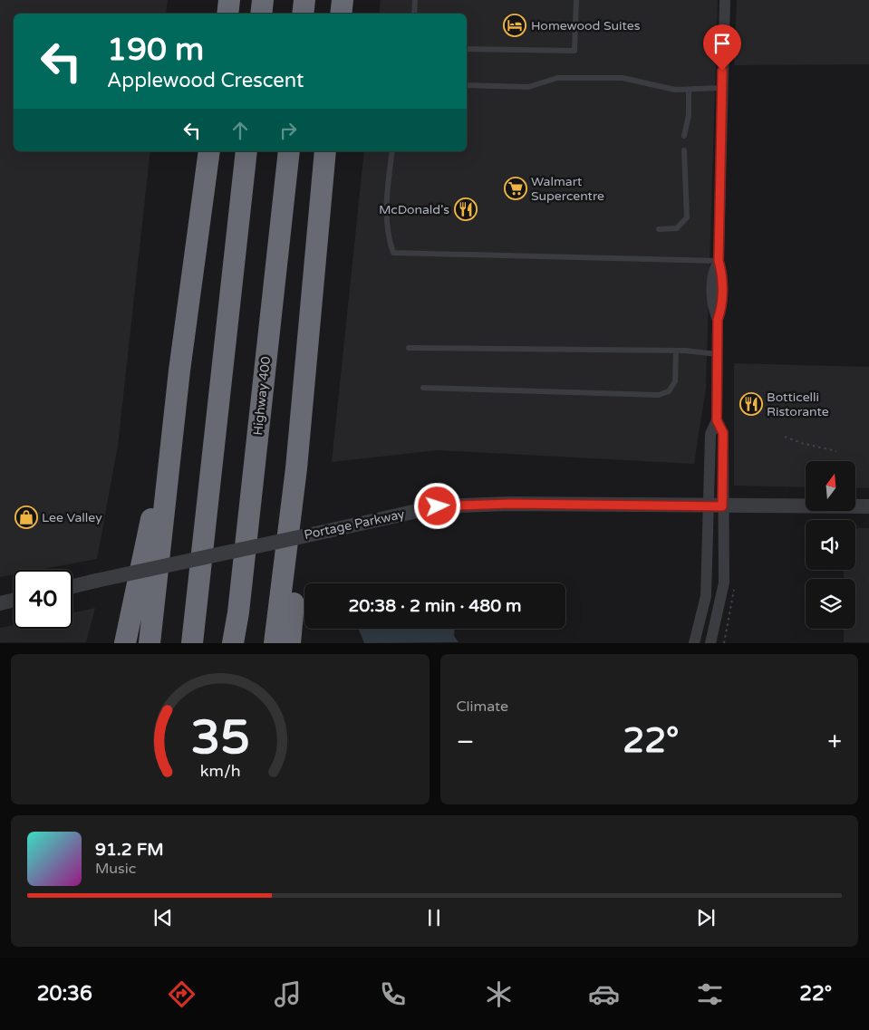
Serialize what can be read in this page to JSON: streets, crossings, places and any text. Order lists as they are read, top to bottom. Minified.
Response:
{"streets":{"highway":["Highway 400"],"street":["Portage Parkway"]},"places":{"hotel":["Homewood Suites"],"supermarket":["Walmart Supercentre"],"restaurant":["McDonald's","Botticelli Ristorante"],"shop":["Lee Valley"]},"north":"top","page":{"turn":["190 m","Applewood Crescent"],"limit":"40","trip":"20:38 · 2 min · 480 m","tile":"Climate","heat":["−","22°","+"],"song":["91.2 FM","Music"],"tabs":["20:36","22°"],"gauge":["35","km/h"]}}
